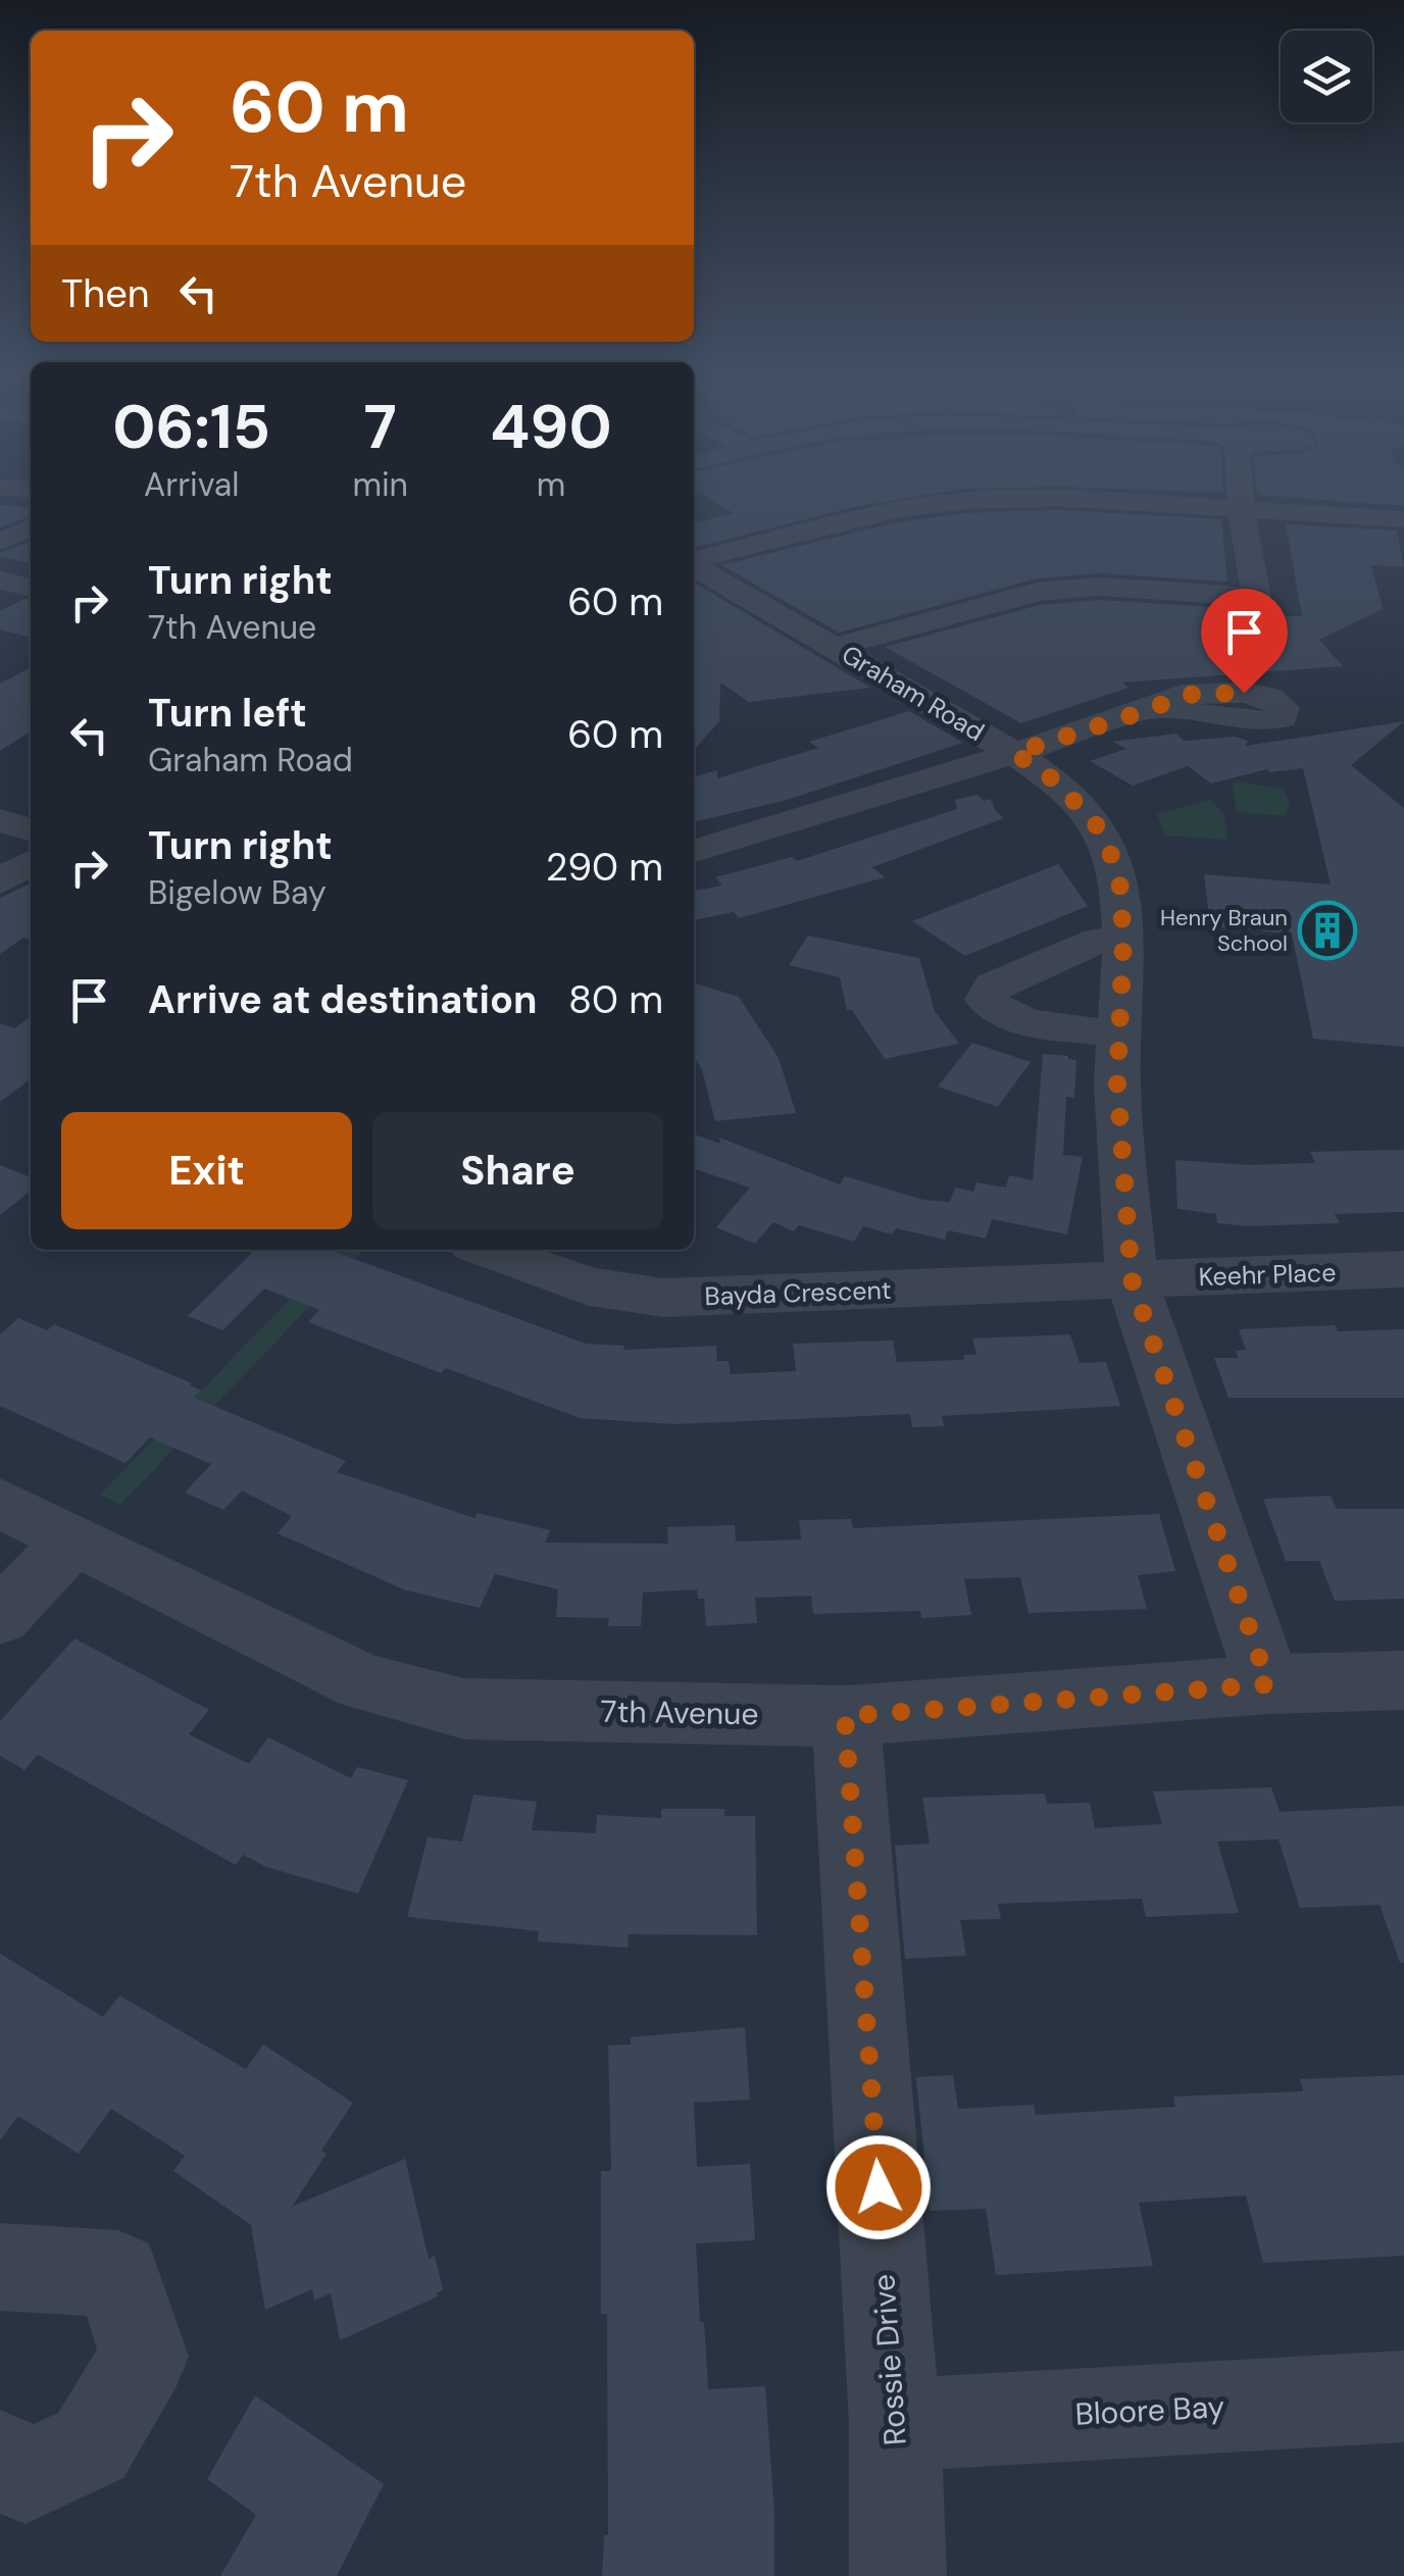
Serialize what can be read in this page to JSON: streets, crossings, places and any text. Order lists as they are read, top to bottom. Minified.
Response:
{"streets":{"street":["Graham Road","Keehr Place","Bayda Crescent","7th Avenue","Rossie Drive","Bloore Bay"]},"crossings":[["Graham Road","Keehr Place"],["Graham Road","Bayda Crescent"],["Graham Road","7th Avenue"],["Keehr Place","Bayda Crescent"],["7th Avenue","Rossie Drive"],["Rossie Drive","Bloore Bay"]],"places":{"building":["Henry Braun School"]},"page":{"turn":["60 m","7th Avenue"],"then":"Then","eta":["06:15","Arrival","7","min","490","m"],"list":[{"name":"Turn right","note":"7th Avenue","value":"60 m"},{"name":"Turn left","note":"Graham Road","value":"60 m"},{"name":"Turn right","note":"Bigelow Bay","value":"290 m"},{"name":"Arrive at destination","value":"80 m"}],"buttons":["Exit","Share"]}}
